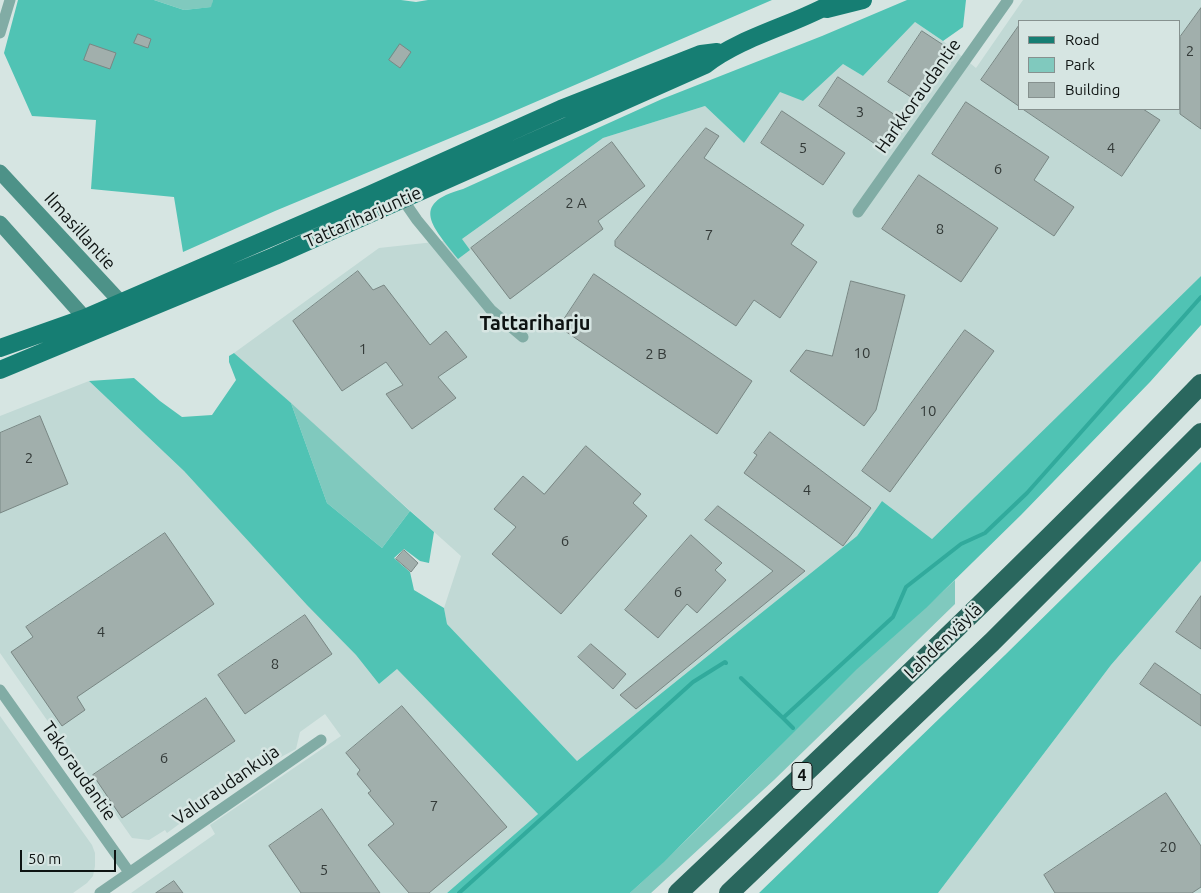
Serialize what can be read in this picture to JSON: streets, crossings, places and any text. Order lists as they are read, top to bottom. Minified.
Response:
{"streets":{"highway":["Lahdenväylä","4"],"main road":["Tattariharjuntie","Ilmasillantie"],"street":["Harkkoraudantie","Takoraudantie","Valuraudankuja"]},"crossings":[["Tattariharjuntie","Ilmasillantie"],["Takoraudantie","Valuraudankuja"]],"districts":["Tattariharju"],"house_numbers":["2","3","5","4","6","2 A","8","7","1","10","2 B","10","2","4","6","6","4","8","6","7","20","5"],"legend":["Road","Park","Building"],"scale_bar":"50 m"}
